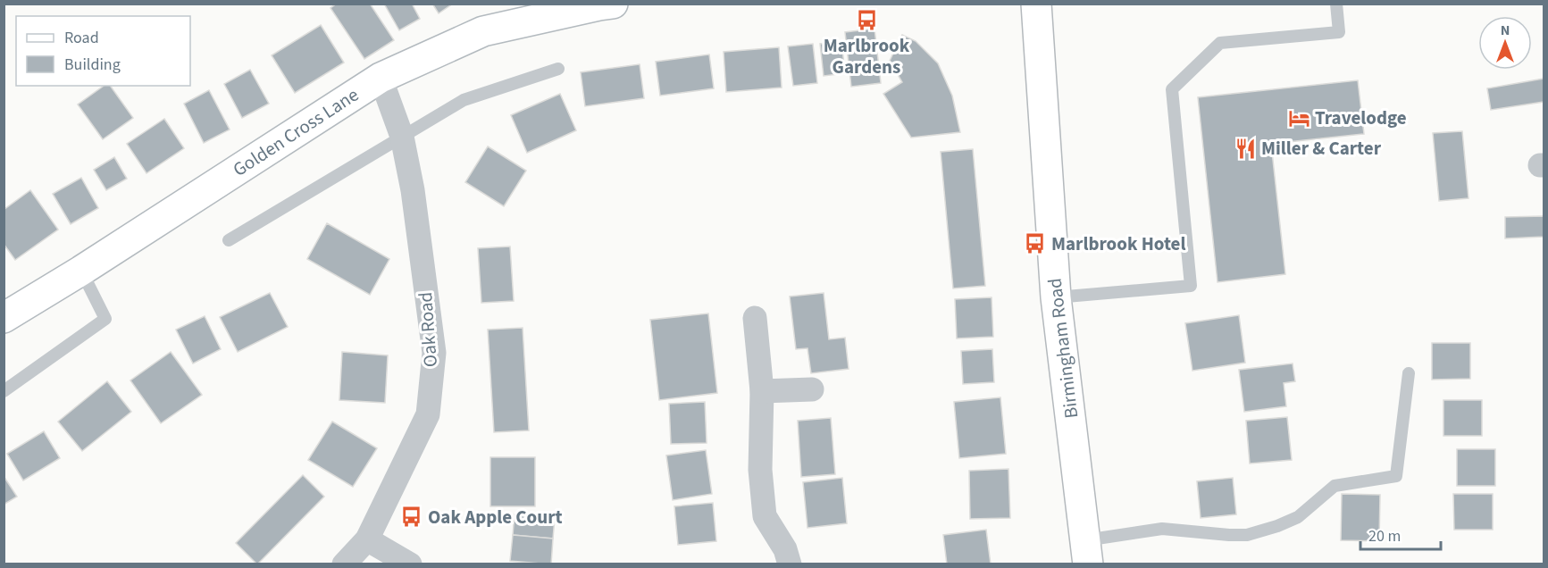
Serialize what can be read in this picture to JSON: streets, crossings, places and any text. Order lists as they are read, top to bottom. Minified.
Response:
{"streets":{"main road":["Golden Cross Lane","Birmingham Road"],"street":["Oak Road"]},"crossings":[["Golden Cross Lane","Oak Road"]],"places":{"bus stop":["Marlbrook Gardens","Marlbrook Hotel","Oak Apple Court"],"hotel":["Travelodge"],"restaurant":["Miller & Carter"]},"legend":["Road","Building"],"scale_bar":"20 m","north":"top"}
